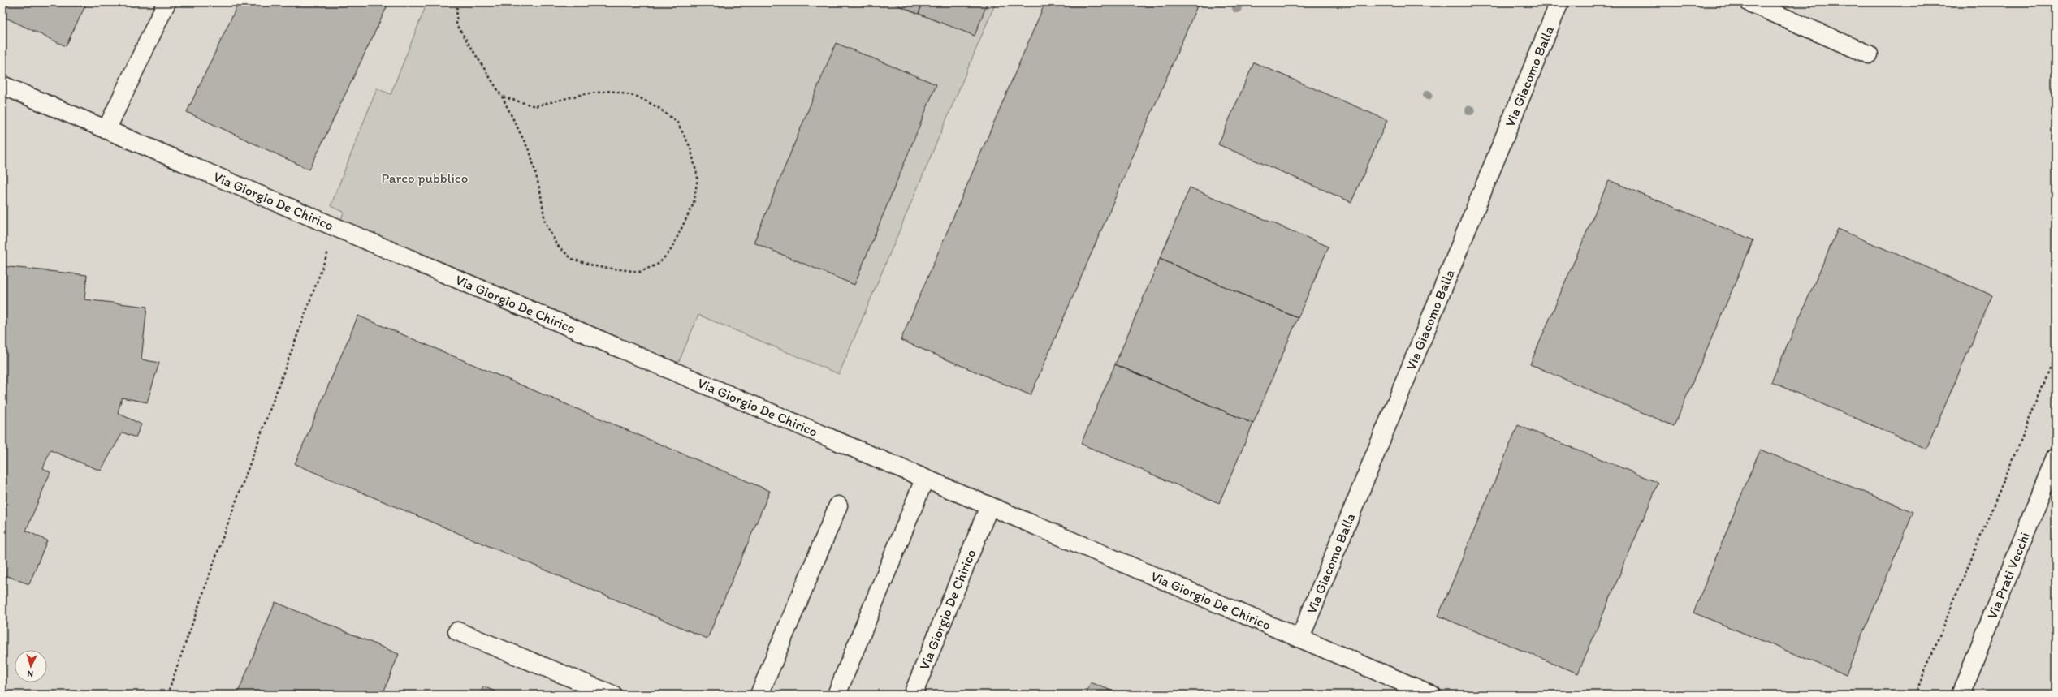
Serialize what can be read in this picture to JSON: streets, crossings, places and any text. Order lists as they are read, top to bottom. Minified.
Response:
{"streets":{"street":["Via Giacomo Balla","Via Giorgio De Chirico","Via Prati Vecchi"]},"crossings":[["Via Giacomo Balla","Via Giorgio De Chirico"]],"parks":["Parco pubblico"],"north":"bottom"}
